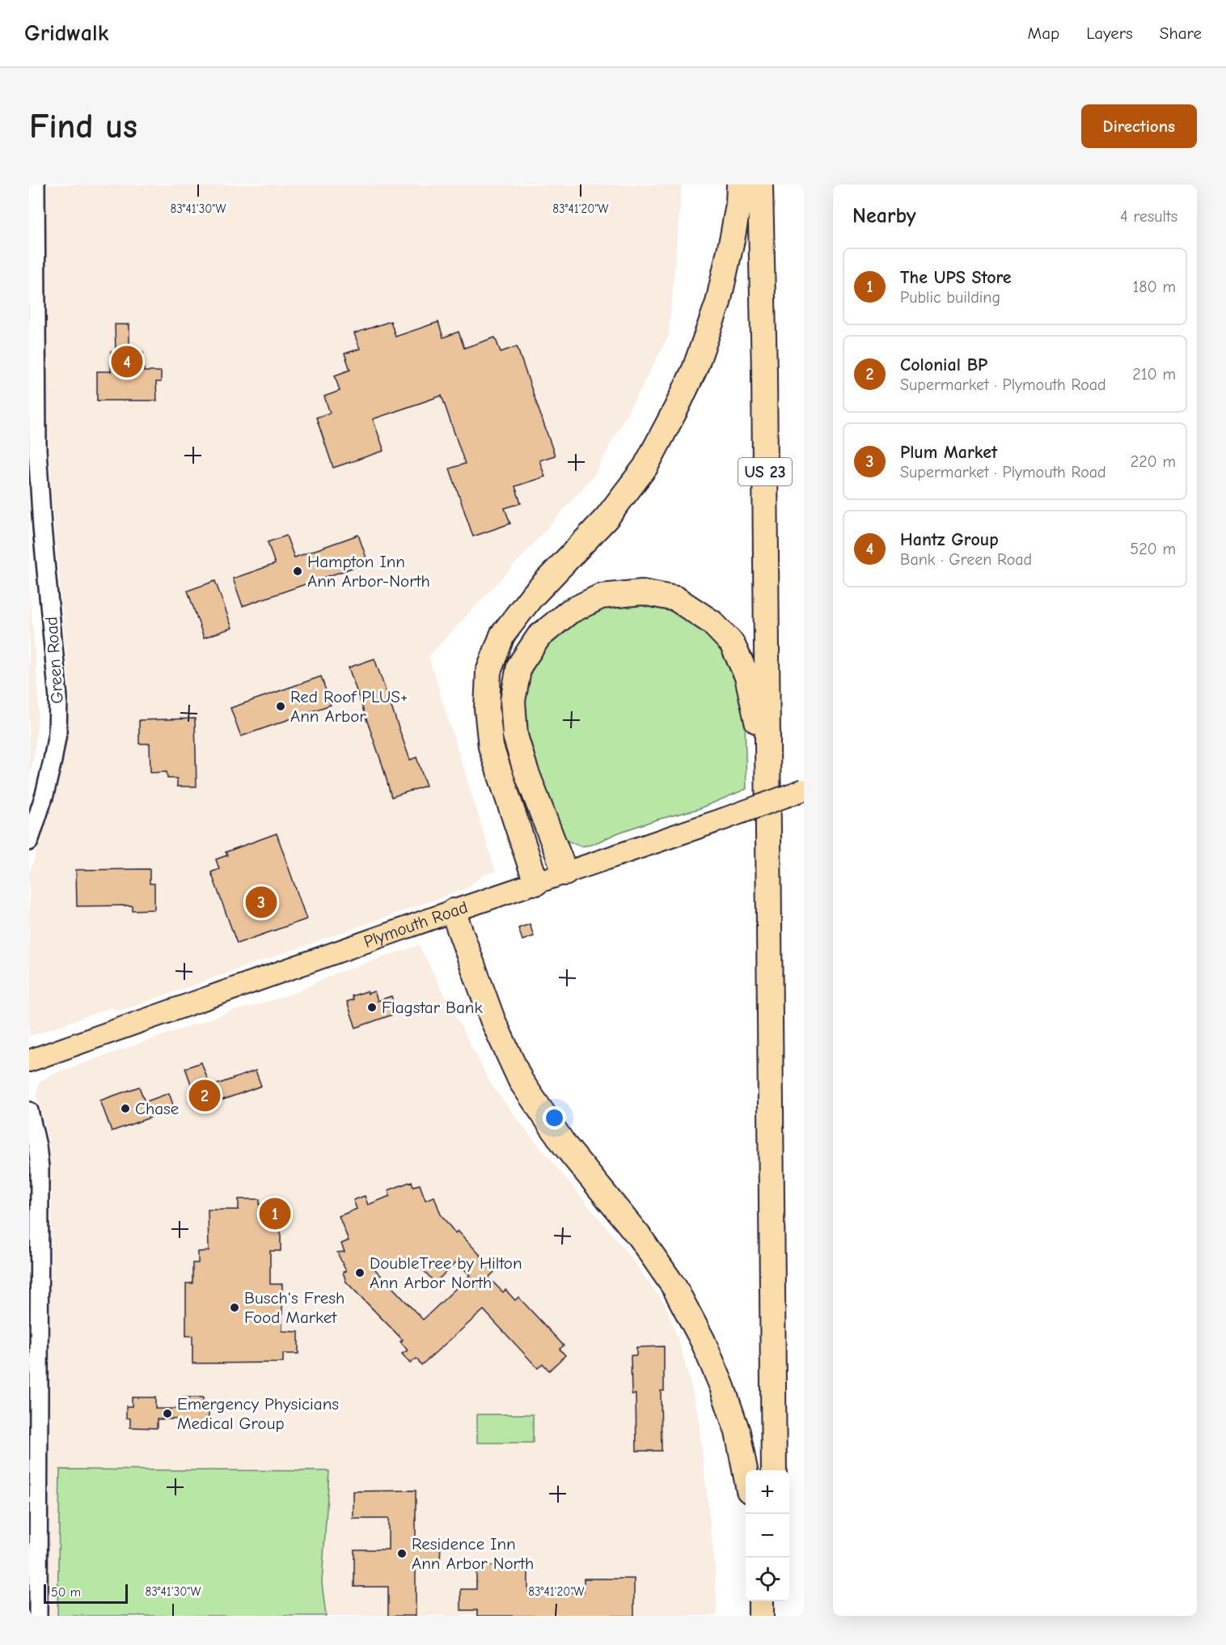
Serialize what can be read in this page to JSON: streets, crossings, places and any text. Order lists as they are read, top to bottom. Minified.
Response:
{"streets":{"highway":["US 23"],"main road":["Plymouth Road"],"street":["Green Road"]},"places":["Hampton Inn Ann Arbor-North","Red Roof PLUS+ Ann Arbor","Flagstar Bank","Chase","DoubleTree by Hilton Ann Arbor North","Busch's Fresh Food Market","Emergency Physicians Medical Group","Residence Inn Ann Arbor North"],"scale_bar":"50 m","page":{"header":"Gridwalk","nav":["Map","Layers","Share"],"buttons":"Directions","title":"Find us","heading":["Nearby","4 results"],"list":[{"mark":"1","name":"The UPS Store","note":"Public building","value":"180 m"},{"mark":"2","name":"Colonial BP","note":"Supermarket · Plymouth Road","value":"210 m"},{"mark":"3","name":"Plum Market","note":"Supermarket · Plymouth Road","value":"220 m"},{"mark":"4","name":"Hantz Group","note":"Bank · Green Road","value":"520 m"}],"pins":["4","3","2","1"],"map_buttons":["+","−"],"scale":"50 m"},"coordinates":["83°41'30\"W","83°41'20\"W"]}
